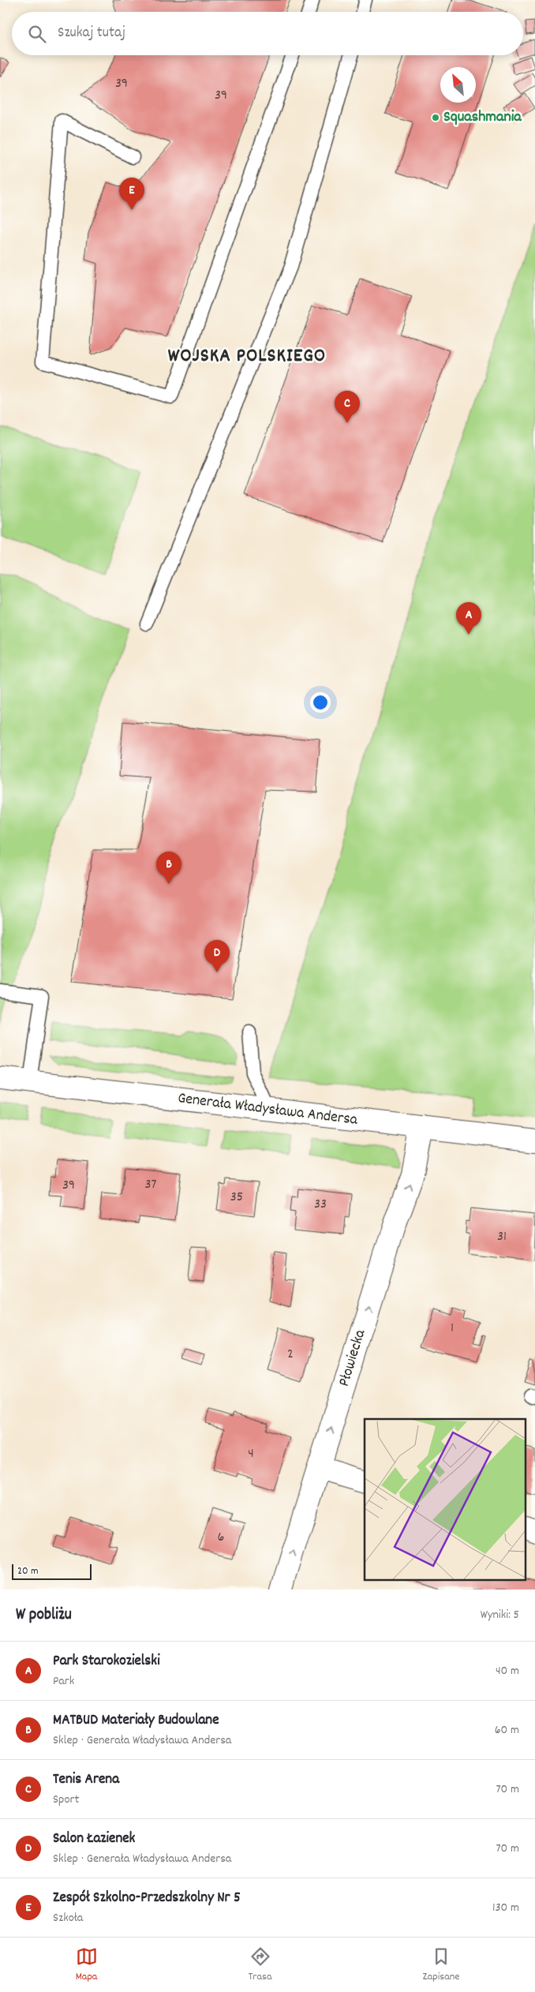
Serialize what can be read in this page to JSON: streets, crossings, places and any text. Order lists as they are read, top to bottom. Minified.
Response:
{"streets":{"street":["Generała Władysława Andersa","Płowiecka"]},"crossings":[["Generała Władysława Andersa","Płowiecka"]],"one_way":["Płowiecka"],"districts":["WOJSKA POLSKIEGO"],"places":["Squashmania"],"house_numbers":["39","39","37","39","35","33","31","1","2","4","6"],"scale_bar":"20 m","north":"top left","page":{"search":"Szukaj tutaj","pins":["E","C","A","B","D"],"scale":"20 m","heading":["W pobliżu","Wyniki: 5"],"list":[{"mark":"A","name":"Park Starokozielski","note":"Park","value":"40 m"},{"mark":"B","name":"MATBUD Materiały Budowlane","note":"Sklep · Generała Władysława Andersa","value":"60 m"},{"mark":"C","name":"Tenis Arena","note":"Sport","value":"70 m"},{"mark":"D","name":"Salon Łazienek","note":"Sklep · Generała Władysława Andersa","value":"70 m"},{"mark":"E","name":"Zespół Szkolno-Przedszkolny Nr 5","note":"Szkoła","value":"130 m"}],"nav":["Mapa","Trasa","Zapisane"]}}
